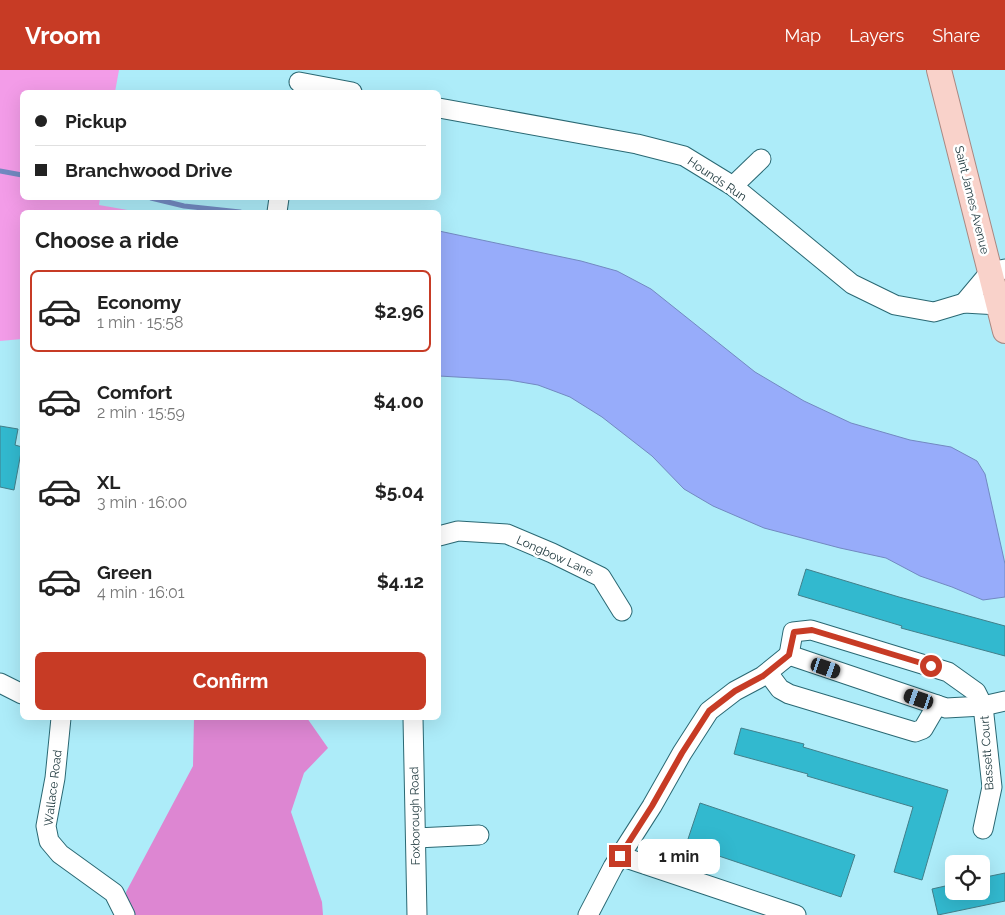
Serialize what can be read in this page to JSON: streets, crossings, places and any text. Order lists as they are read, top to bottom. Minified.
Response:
{"streets":{"main road":["Saint James Avenue"],"street":["Hounds Run","Longbow Lane","Bassett Court","Wallace Road","Foxborough Road"]},"crossings":[["Hounds Run","Saint James Avenue"]],"page":{"header":"Vroom","nav":["Map","Layers","Share"],"banner":["Pickup","Branchwood Drive"],"heading":"Choose a ride","list":[{"name":"Economy","note":"1 min · 15:58","value":"$2.96"},{"name":"Comfort","note":"2 min · 15:59","value":"$4.00"},{"name":"XL","note":"3 min · 16:00","value":"$5.04"},{"name":"Green","note":"4 min · 16:01","value":"$4.12"}],"buttons":"Confirm","bubble":"1 min"}}
